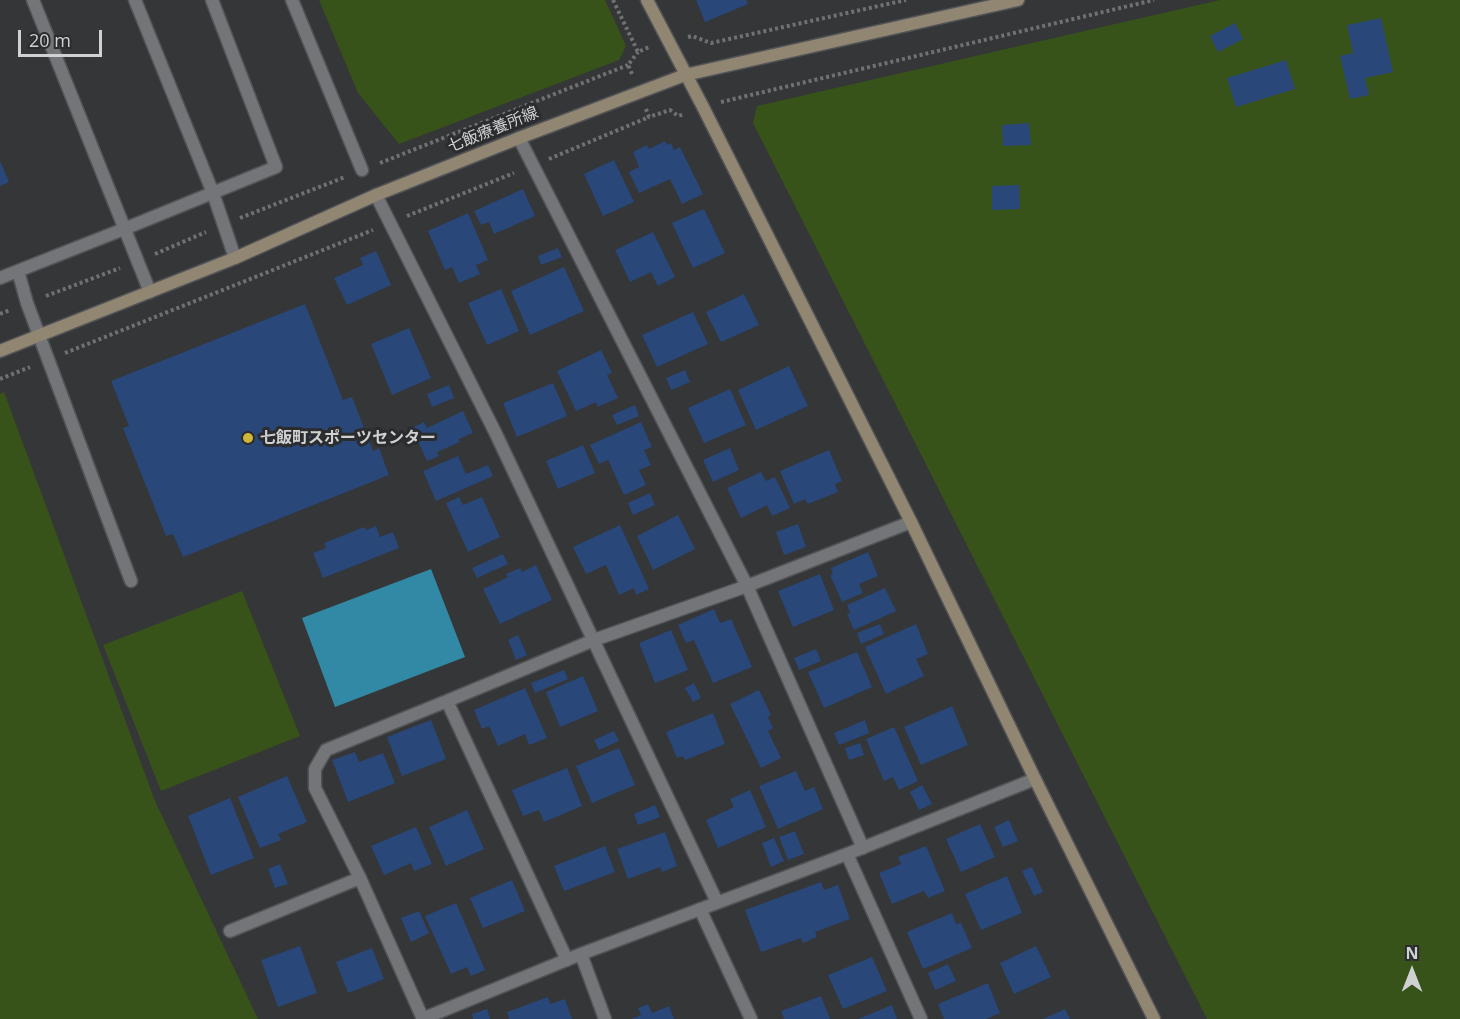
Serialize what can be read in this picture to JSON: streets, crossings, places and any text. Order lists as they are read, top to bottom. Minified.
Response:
{"streets":{"street":["七飯療養所線"]},"places":["七飯町スポーツセンター"],"scale_bar":"20 m","north":"top"}
